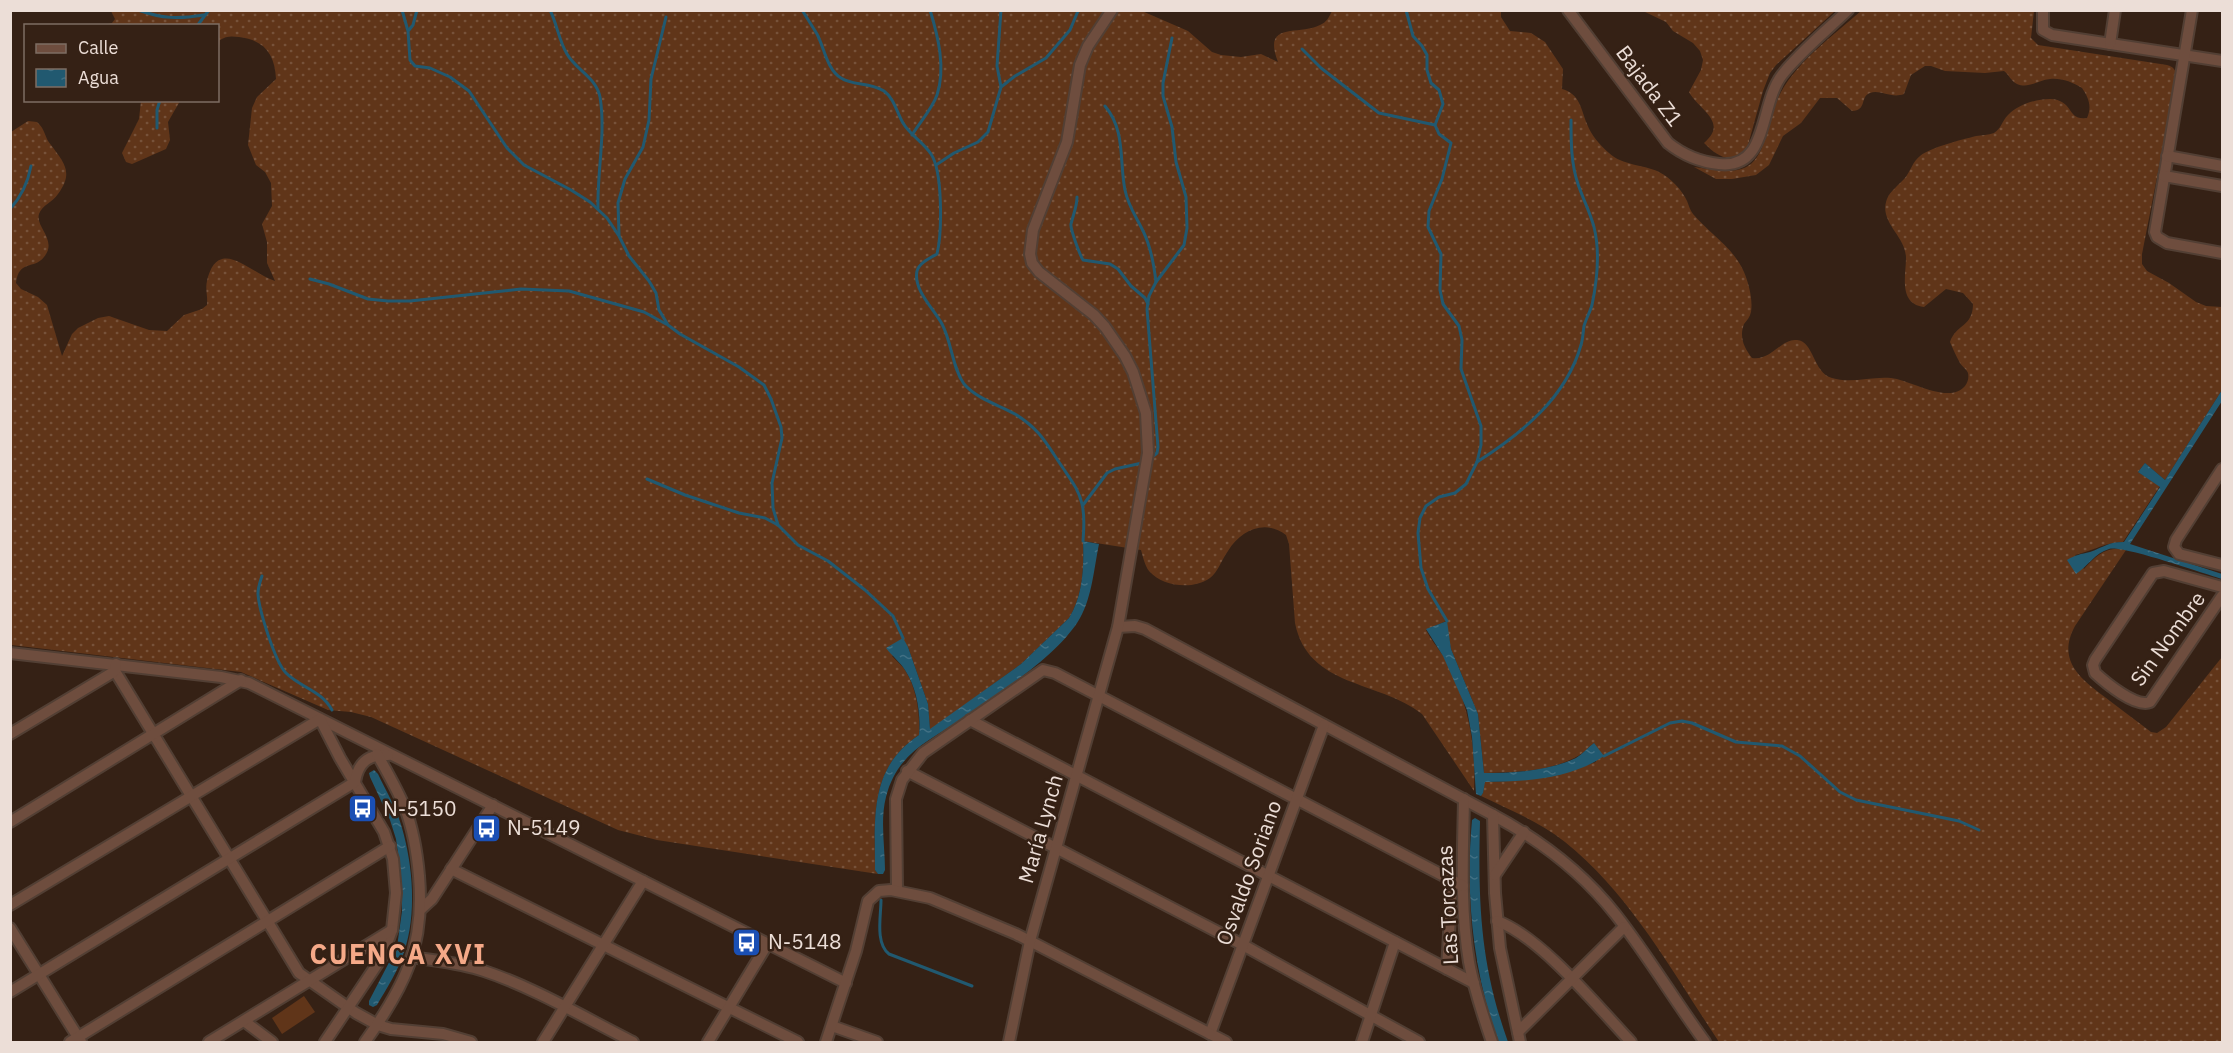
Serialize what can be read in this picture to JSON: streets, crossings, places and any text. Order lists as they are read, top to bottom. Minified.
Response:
{"streets":{"street":["Bajada Z1","Sin Nombre","María Lynch","Osvaldo Soriano","Las Torcazas"]},"districts":["CUENCA XVI"],"places":{"bus stop":["N-5150","N-5149","N-5148"]},"legend":["Calle","Agua"]}
